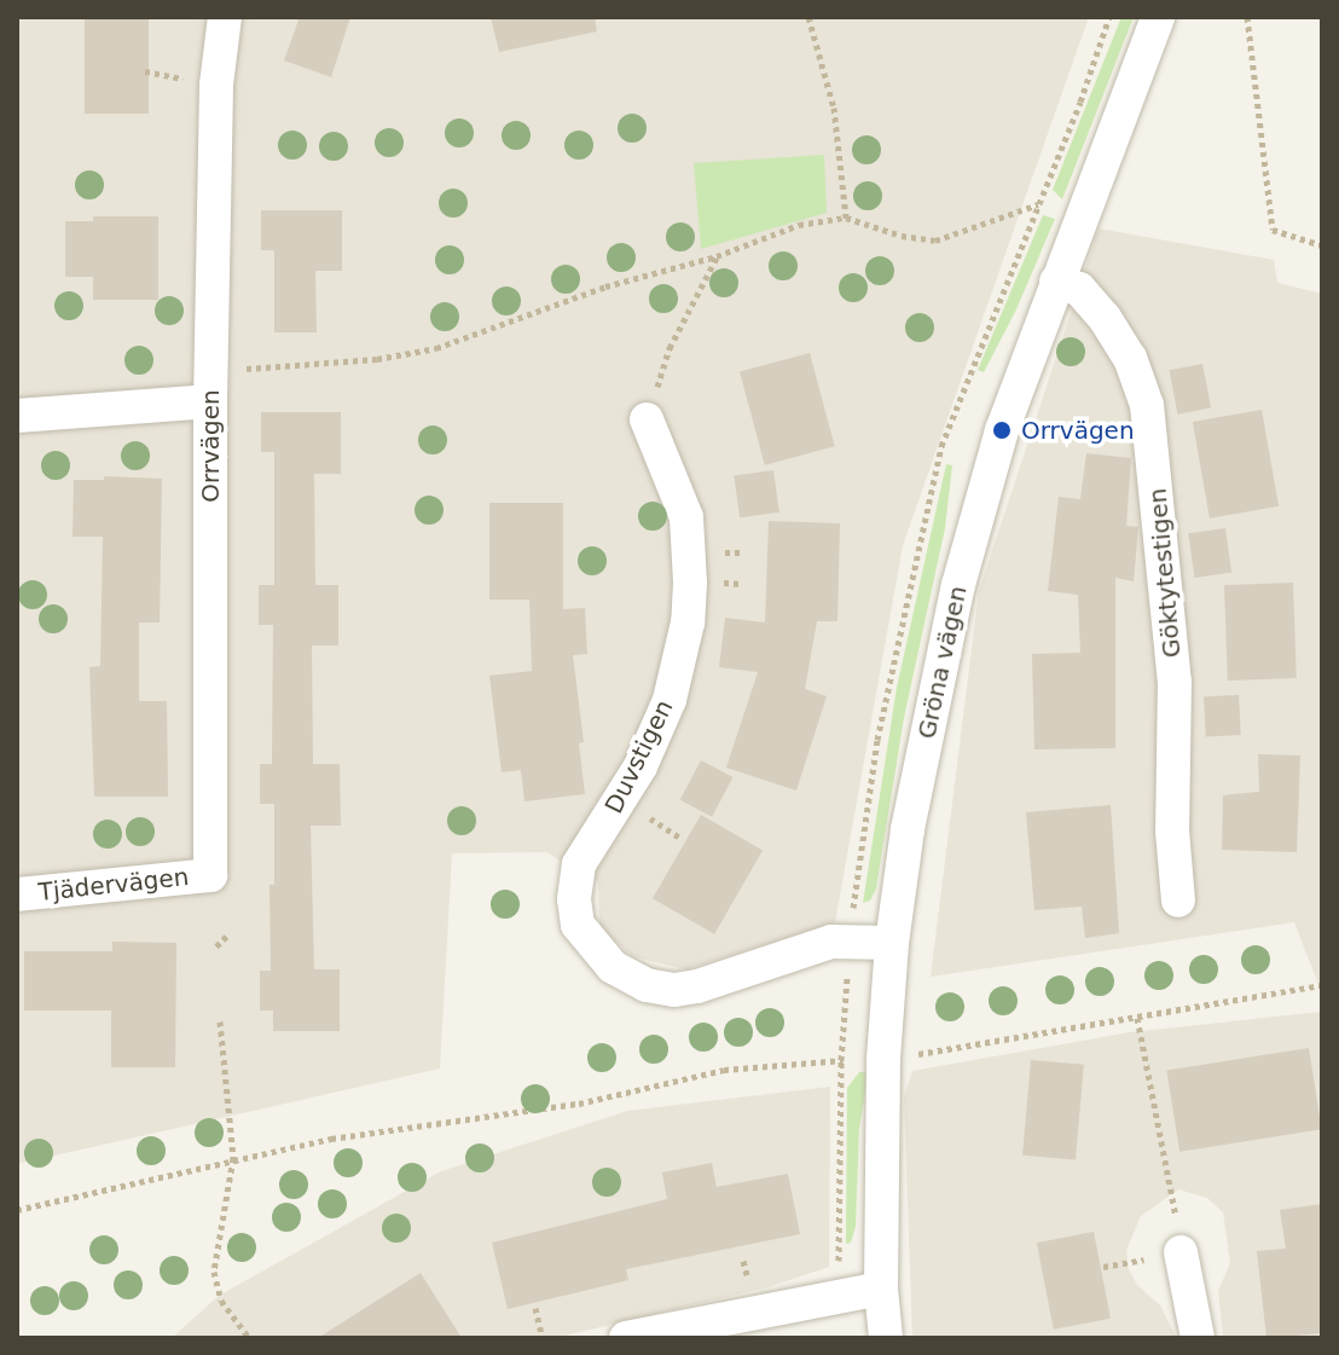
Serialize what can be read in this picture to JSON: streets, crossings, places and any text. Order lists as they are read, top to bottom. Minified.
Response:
{"streets":{"street":["Orrvägen","Göktytestigen","Gröna vägen","Duvstigen","Tjädervägen"]},"crossings":[["Orrvägen","Tjädervägen"],["Göktytestigen","Gröna vägen"],["Gröna vägen","Duvstigen"]],"places":["Orrvägen"]}
